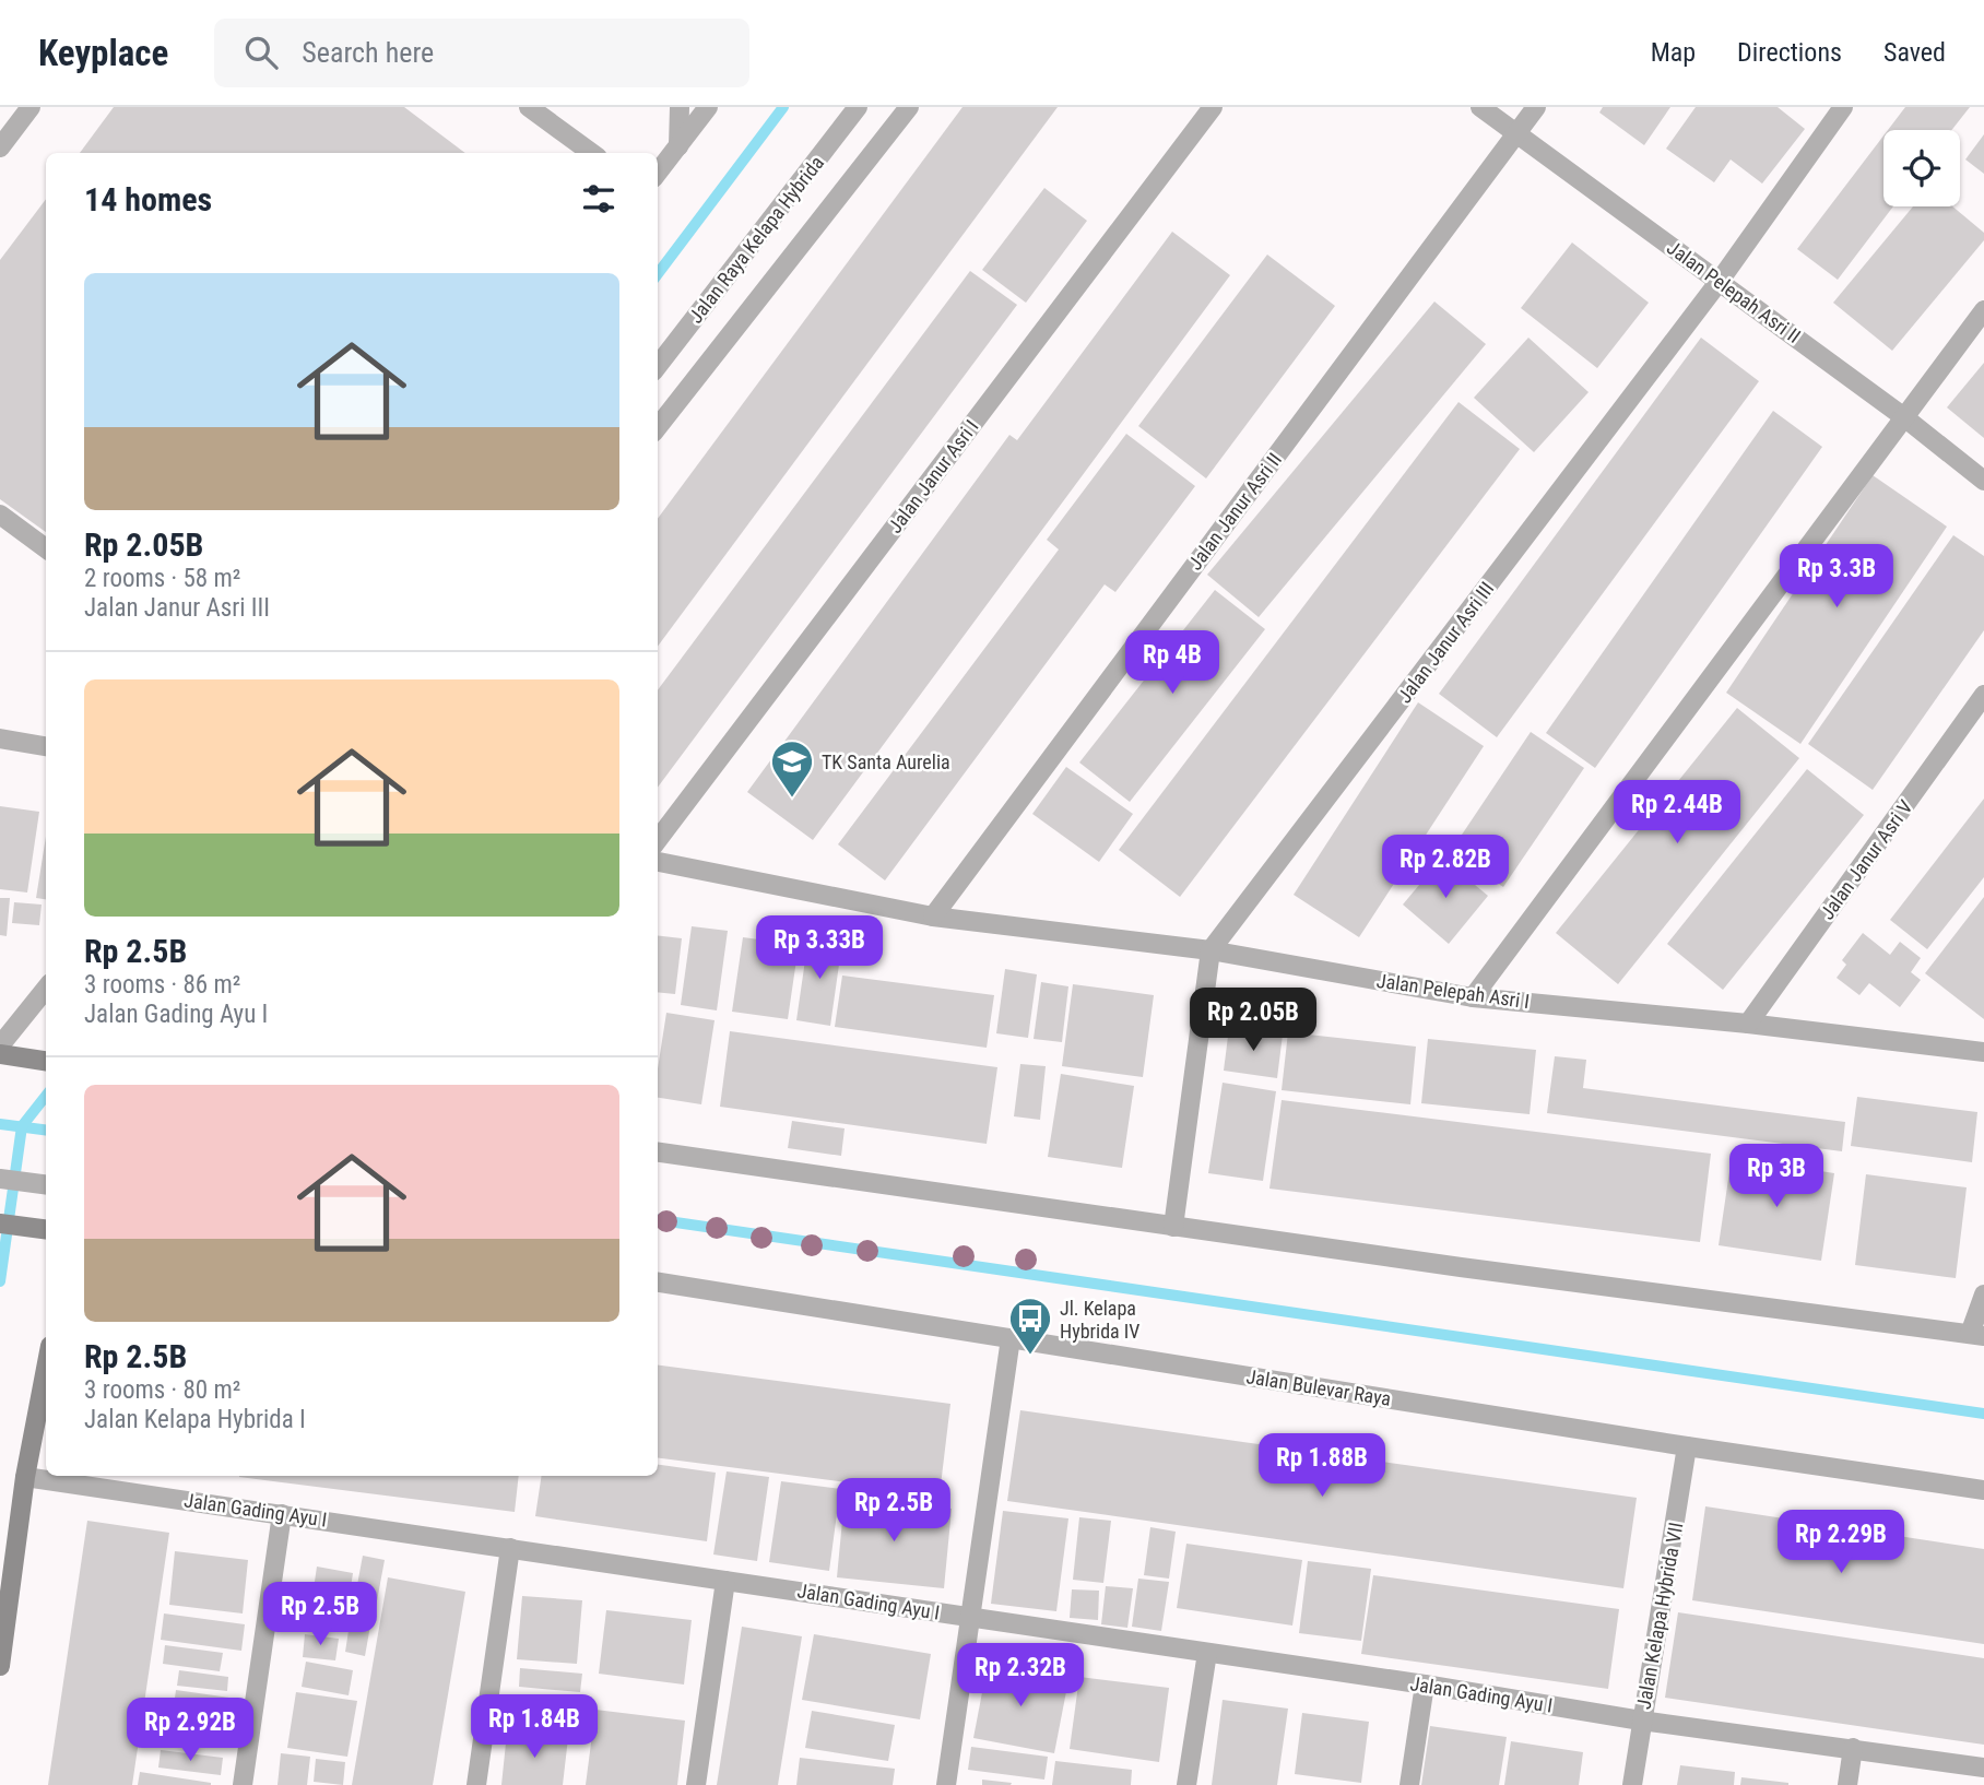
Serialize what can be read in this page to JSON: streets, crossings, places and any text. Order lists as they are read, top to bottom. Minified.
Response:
{"streets":{"street":["Jalan Raya Kelapa Hybrida","Jalan Pelepah Asri II","Jalan Janur Asri I","Jalan Janur Asri II","Jalan Janur Asri III","Jalan Janur Asri V","Jalan Pelepah Asri I","Jalan Bulevar Raya","Jalan Gading Ayu I","Jalan Kelapa Hybrida VII"]},"crossings":[["Jalan Pelepah Asri II","Jalan Janur Asri II"],["Jalan Pelepah Asri II","Jalan Janur Asri III"],["Jalan Janur Asri II","Jalan Pelepah Asri I"],["Jalan Janur Asri III","Jalan Pelepah Asri I"],["Jalan Janur Asri V","Jalan Pelepah Asri I"],["Jalan Bulevar Raya","Jalan Kelapa Hybrida VII"],["Jalan Gading Ayu I","Jalan Kelapa Hybrida VII"]],"places":{"school or university":["TK Santa Aurelia"],"bus stop":["Jl. Kelapa Hybrida IV"]},"page":{"header":"Keyplace","search":"Search here","nav":["Map","Directions","Saved"],"heading":"14 homes","list":[{"name":"Rp 2.05B","note":"2 rooms · 58 m² · Jalan Janur Asri III"},{"name":"Rp 2.5B","note":"3 rooms · 86 m² · Jalan Gading Ayu I"},{"name":"Rp 2.5B","note":"3 rooms · 80 m² · Jalan Kelapa Hybrida I"}],"price":["Rp 3.3B","Rp 4B","Rp 2.44B","Rp 2.82B","Rp 3.33B","Rp 2.05B","Rp 3B","Rp 1.88B","Rp 2.5B","Rp 2.29B","Rp 2.5B","Rp 2.32B","Rp 1.84B","Rp 2.92B"]}}
